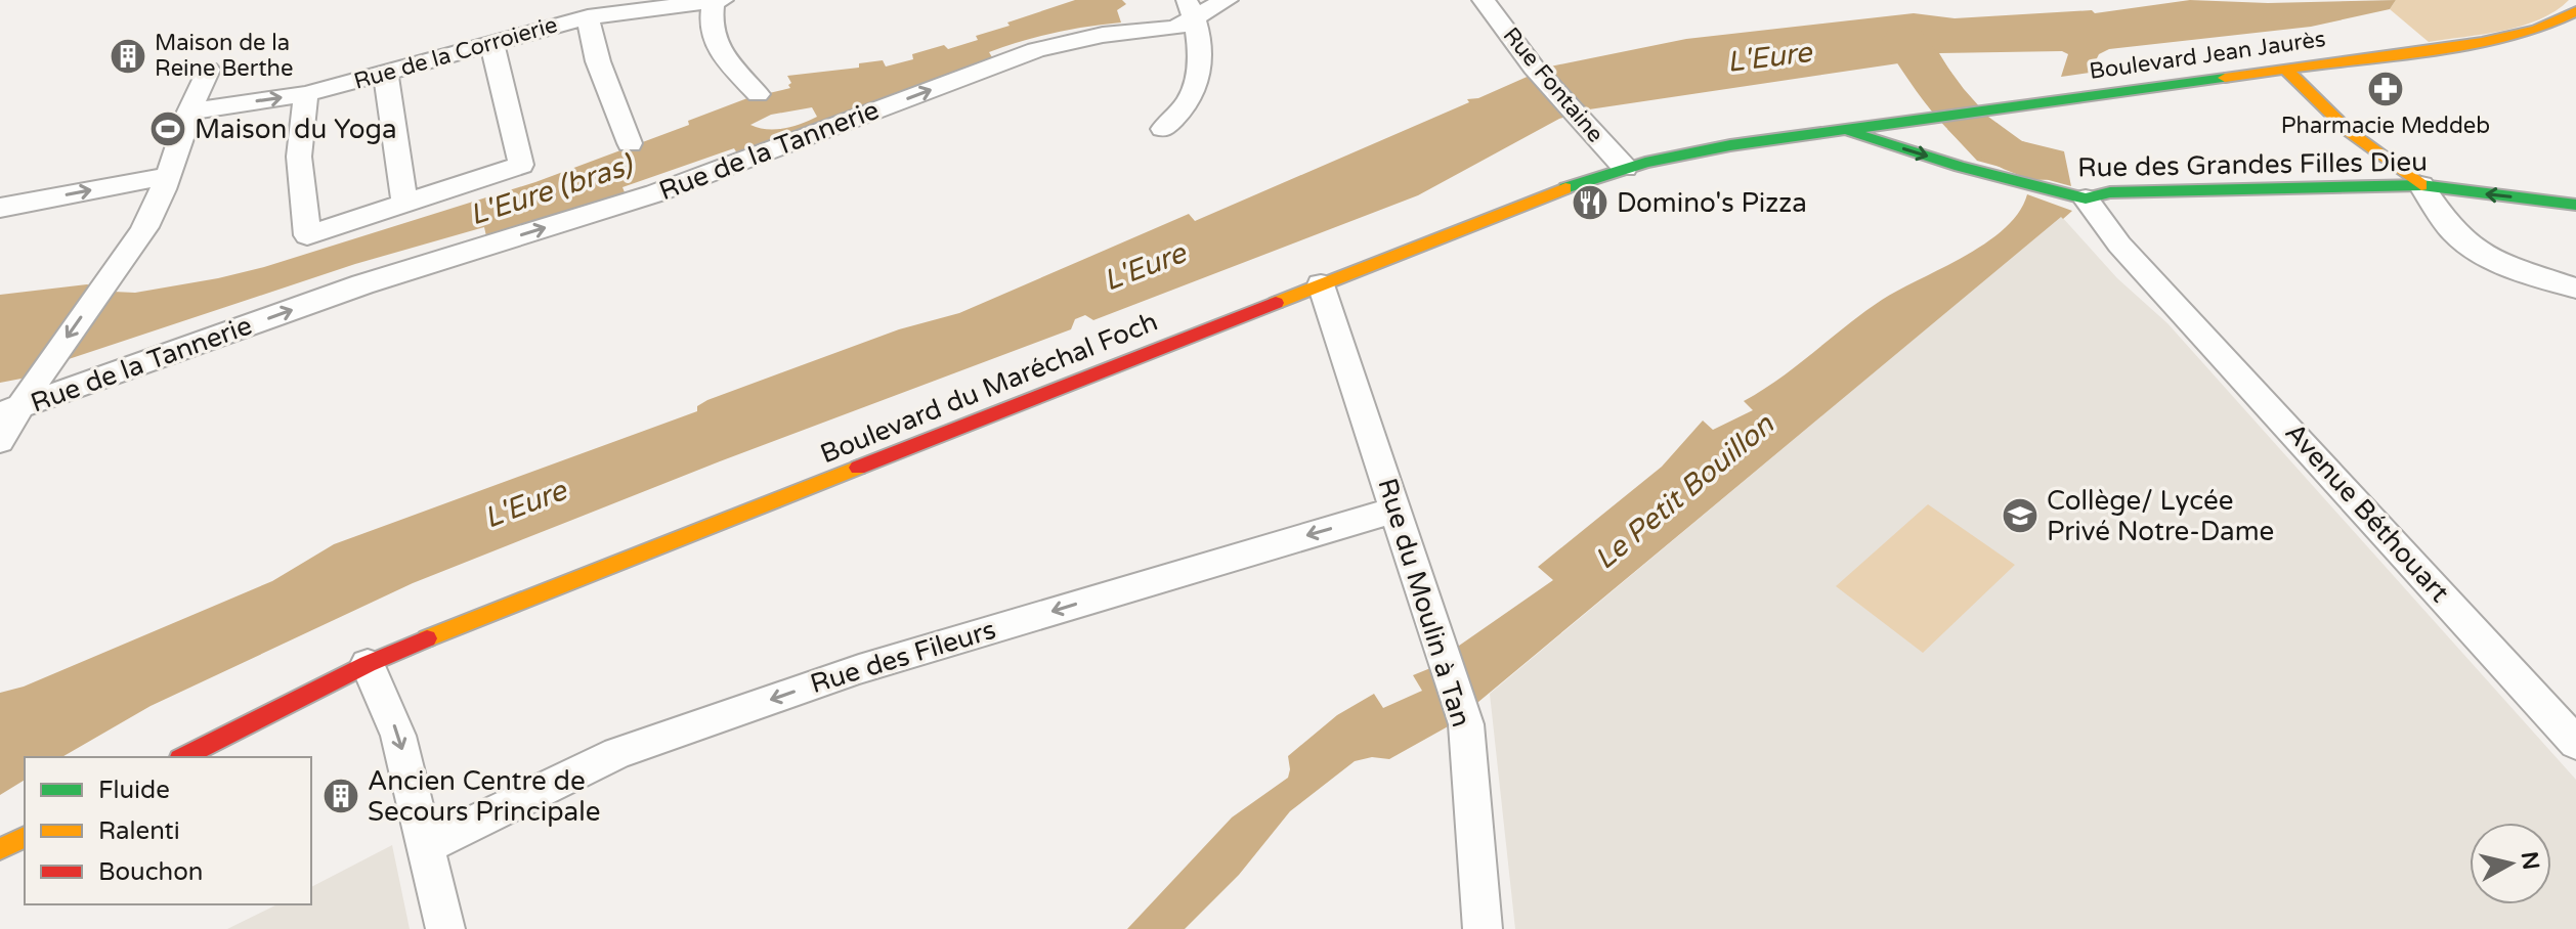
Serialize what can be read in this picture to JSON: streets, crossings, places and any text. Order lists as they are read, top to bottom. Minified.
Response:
{"streets":{"main road":["Boulevard Jean Jaurès","Rue des Grandes Filles Dieu","Boulevard du Maréchal Foch"],"street":["Rue de la Corroierie","Rue Fontaine","Rue de la Tannerie","Avenue Béthouart","Rue du Moulin à Tan","Rue des Fileurs"]},"crossings":[["Boulevard Jean Jaurès","Rue des Grandes Filles Dieu"],["Boulevard Jean Jaurès","Boulevard du Maréchal Foch"],["Rue Fontaine","Boulevard du Maréchal Foch"],["Rue des Grandes Filles Dieu","Boulevard du Maréchal Foch"],["Rue des Grandes Filles Dieu","Avenue Béthouart"],["Boulevard du Maréchal Foch","Rue du Moulin à Tan"],["Rue du Moulin à Tan","Rue des Fileurs"]],"one_way":["Rue de la Tannerie","Rue des Fileurs"],"water":["L'Eure","L'Eure (bras)","Le Petit Bouillon"],"places":{"building":["Maison de la Reine Berthe","Ancien Centre de Secours Principale"],"pharmacy":["Pharmacie Meddeb"],"sports":["Maison du Yoga"],"restaurant":["Domino's Pizza"],"school or university":["Collège/ Lycée Privé Notre-Dame"]},"legend":["Fluide","Ralenti","Bouchon"],"north":"right"}
